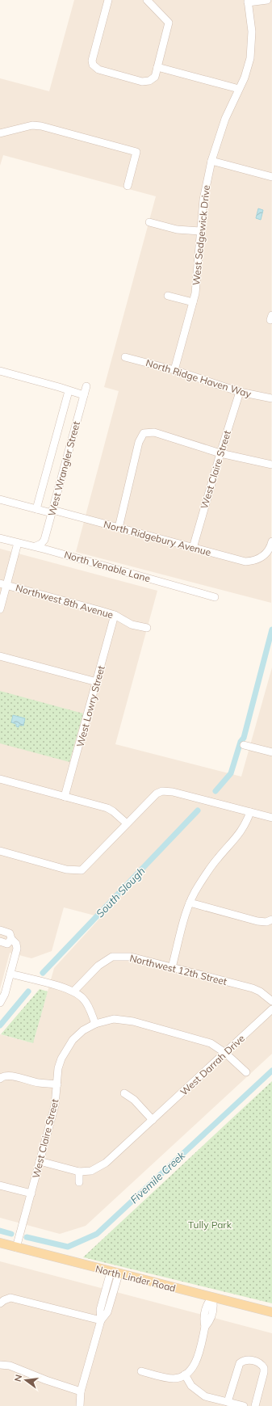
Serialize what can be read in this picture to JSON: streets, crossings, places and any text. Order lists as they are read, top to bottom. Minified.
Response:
{"streets":{"main road":["North Linder Road"],"street":["West Sedgewick Drive","North Ridge Haven Way","West Wrangler Street","West Claire Street","North Ridgebury Avenue","North Venable Lane","Northwest 8th Avenue","West Lowry Street","Northwest 12th Street","West Darrah Drive"]},"crossings":[["West Sedgewick Drive","North Ridge Haven Way"],["North Ridge Haven Way","West Claire Street"],["West Wrangler Street","North Ridgebury Avenue"],["West Wrangler Street","North Venable Lane"],["West Claire Street","North Ridgebury Avenue"],["West Claire Street","West Darrah Drive"],["West Claire Street","North Linder Road"],["Northwest 8th Avenue","West Lowry Street"]],"water":["South Slough","Fivemile Creek"],"parks":["Tully Park"],"north":"left"}
